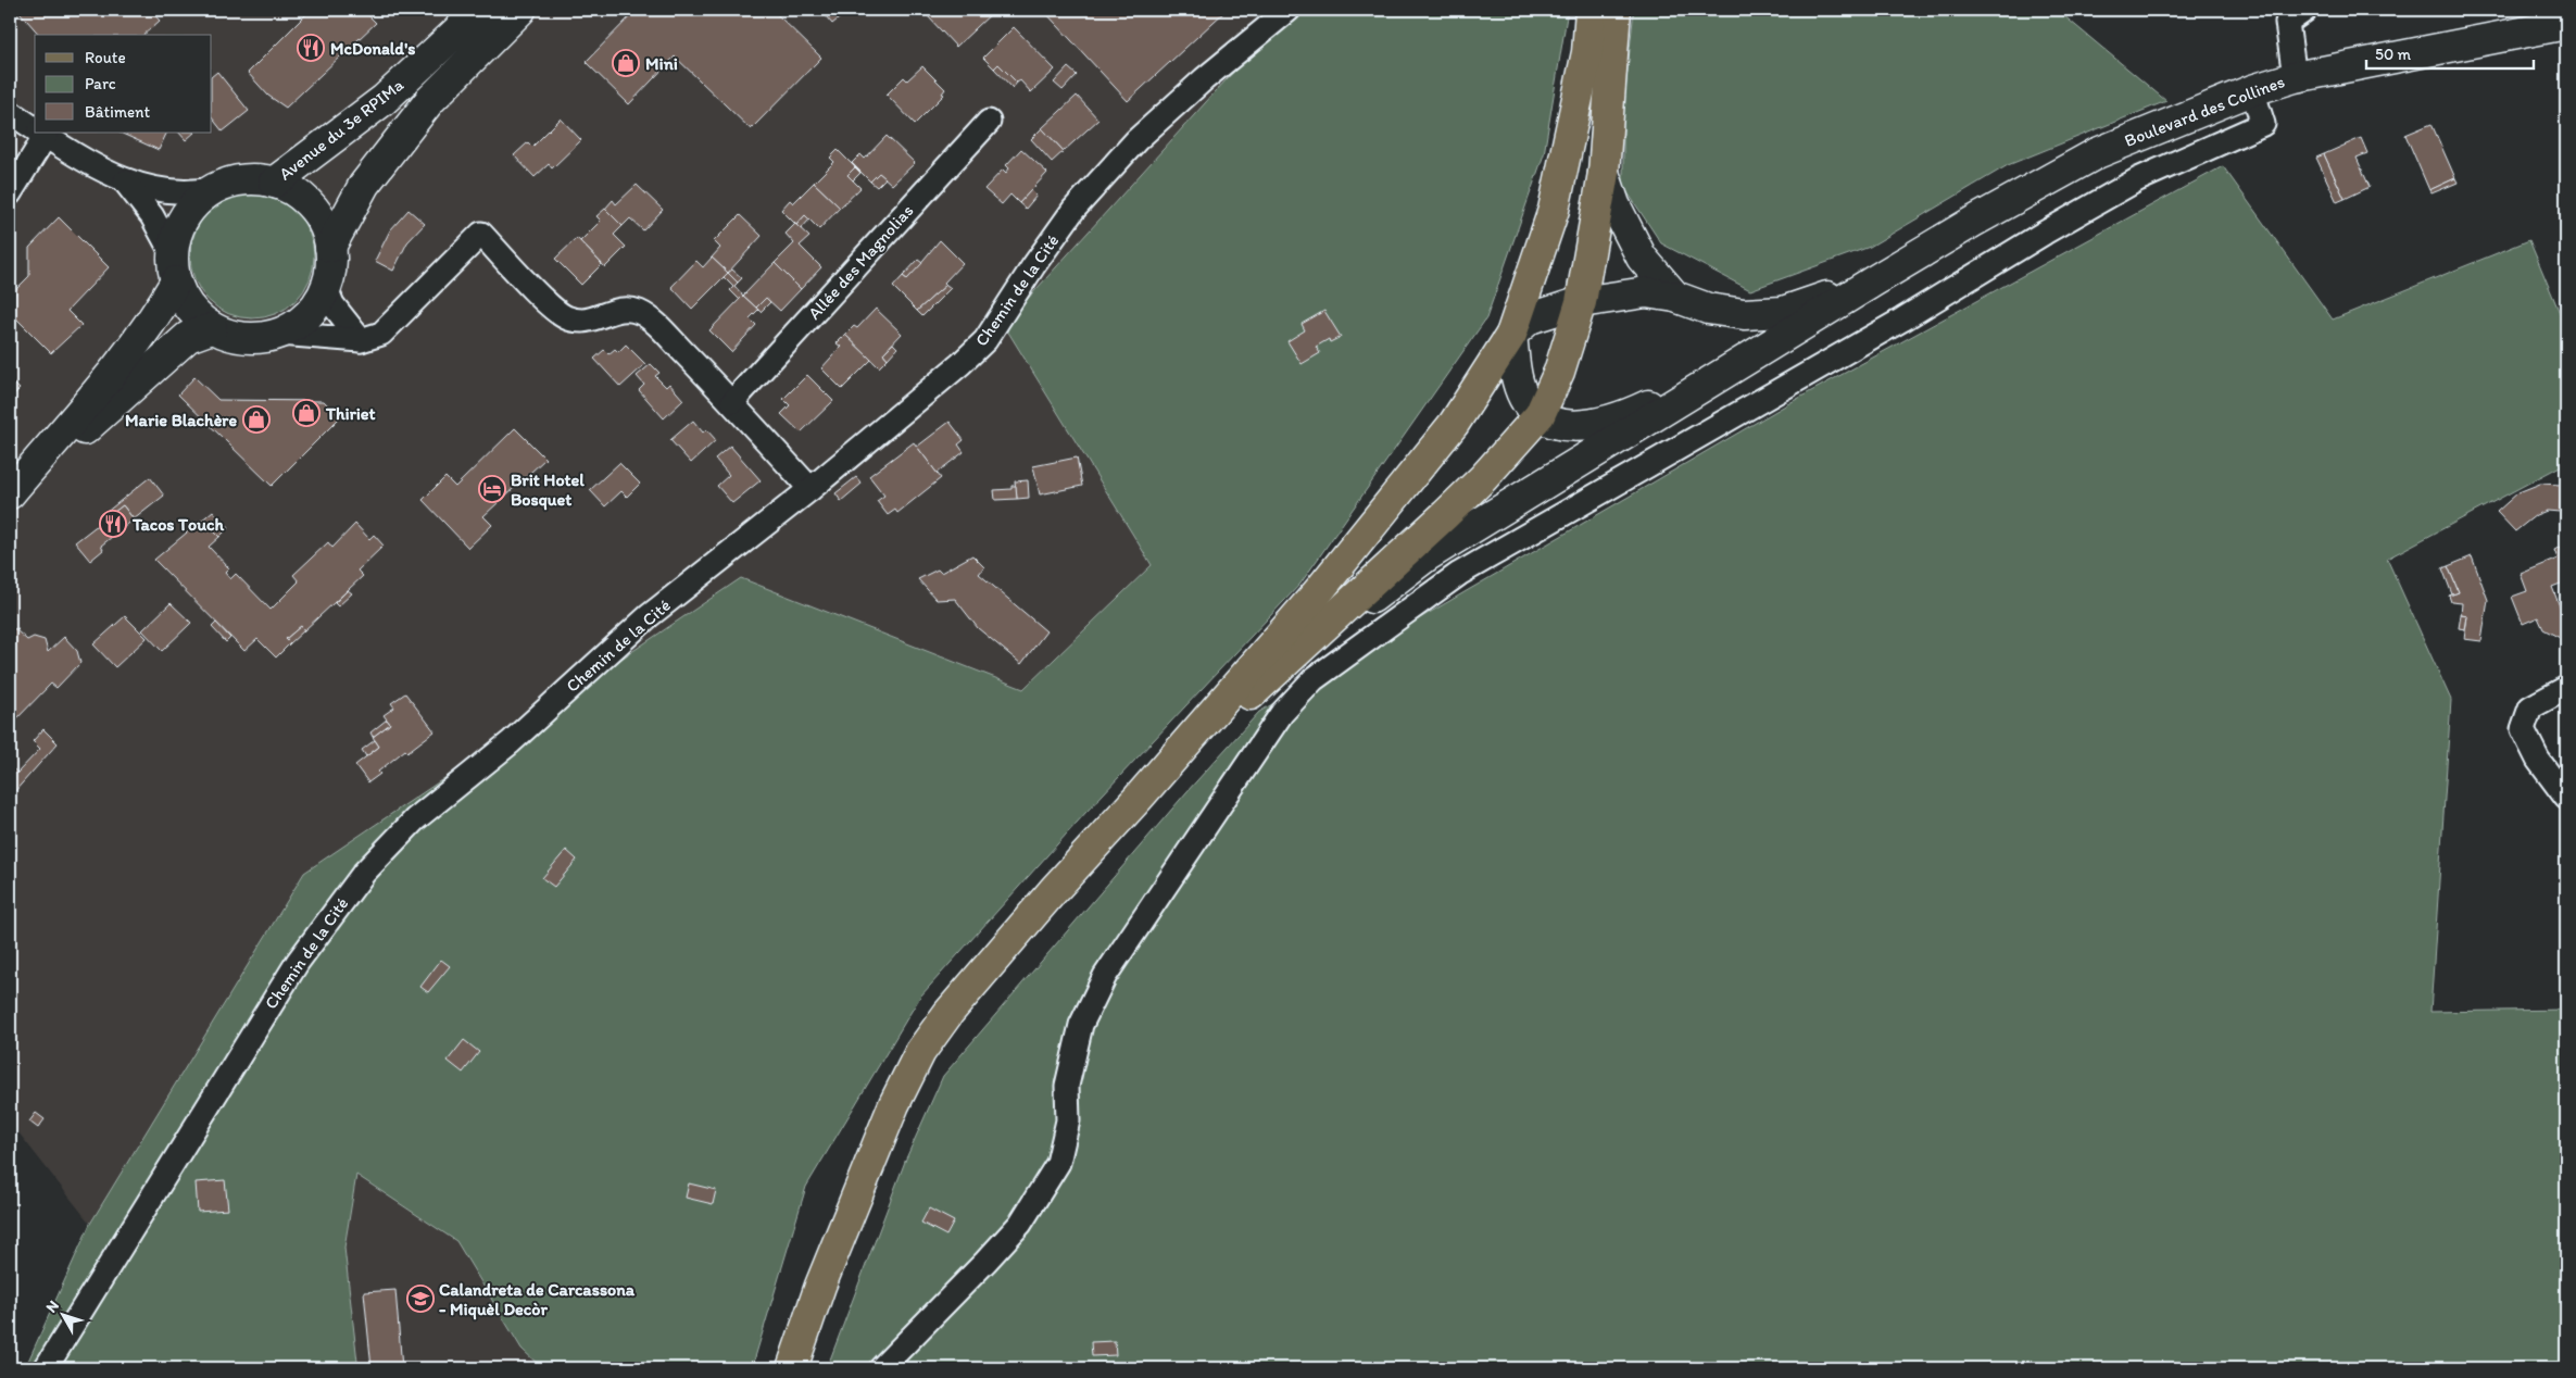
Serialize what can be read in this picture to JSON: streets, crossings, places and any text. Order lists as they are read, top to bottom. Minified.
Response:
{"streets":{"street":["Boulevard des Collines","Avenue du 3e RPIMa","Allée des Magnolias","Chemin de la Cité"]},"places":{"restaurant":["McDonald's","Tacos Touch"],"shop":["Mini","Thiriet","Marie Blachère"],"hotel":["Brit Hotel Bosquet"],"school or university":["Calandreta de Carcassona - Miquèl Decòr"]},"legend":["Route","Parc","Bâtiment"],"scale_bar":"50 m","north":"top left"}
